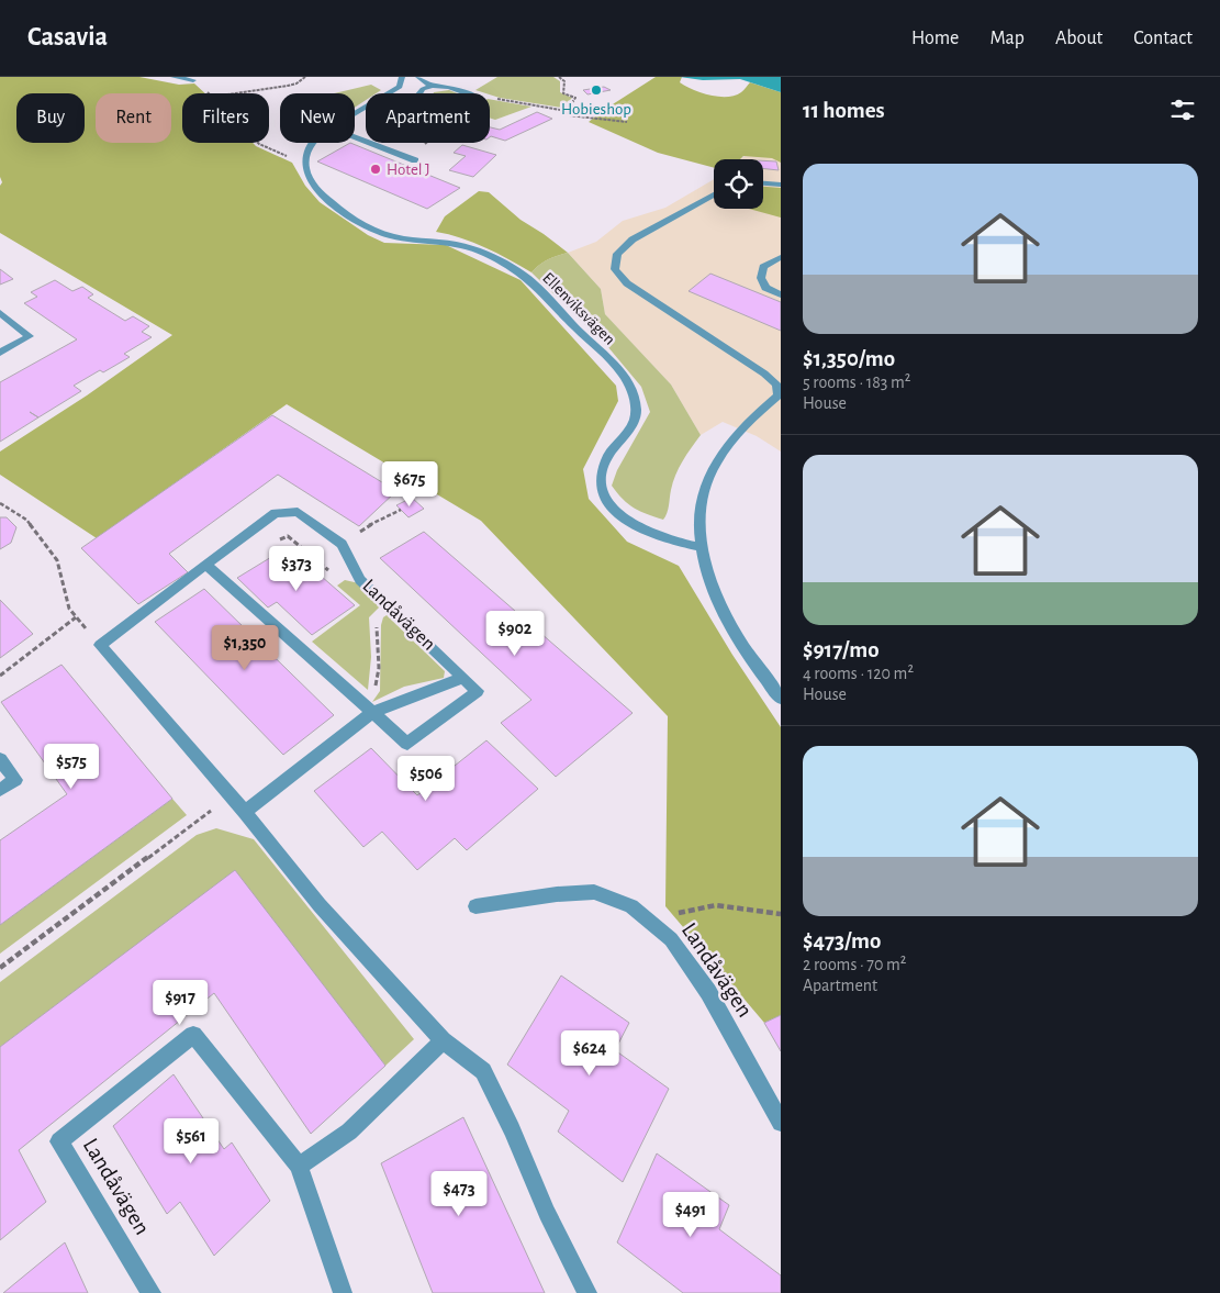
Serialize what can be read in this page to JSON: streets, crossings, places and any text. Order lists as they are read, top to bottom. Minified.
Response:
{"streets":{"street":["Ellenviksvägen","Landåvägen"]},"places":["Hobieshop","Hotel J"],"page":{"header":"Casavia","nav":["Home","Map","About","Contact"],"heading":"11 homes","chip":["Buy","Rent","Filters","New","Apartment"],"list":[{"name":"$1,350/mo","note":"5 rooms · 183 m² · House"},{"name":"$917/mo","note":"4 rooms · 120 m² · House"},{"name":"$473/mo","note":"2 rooms · 70 m² · Apartment"}],"price":["$675","$373","$902","$1,350","$575","$506","$917","$624","$561","$473","$491"]}}
